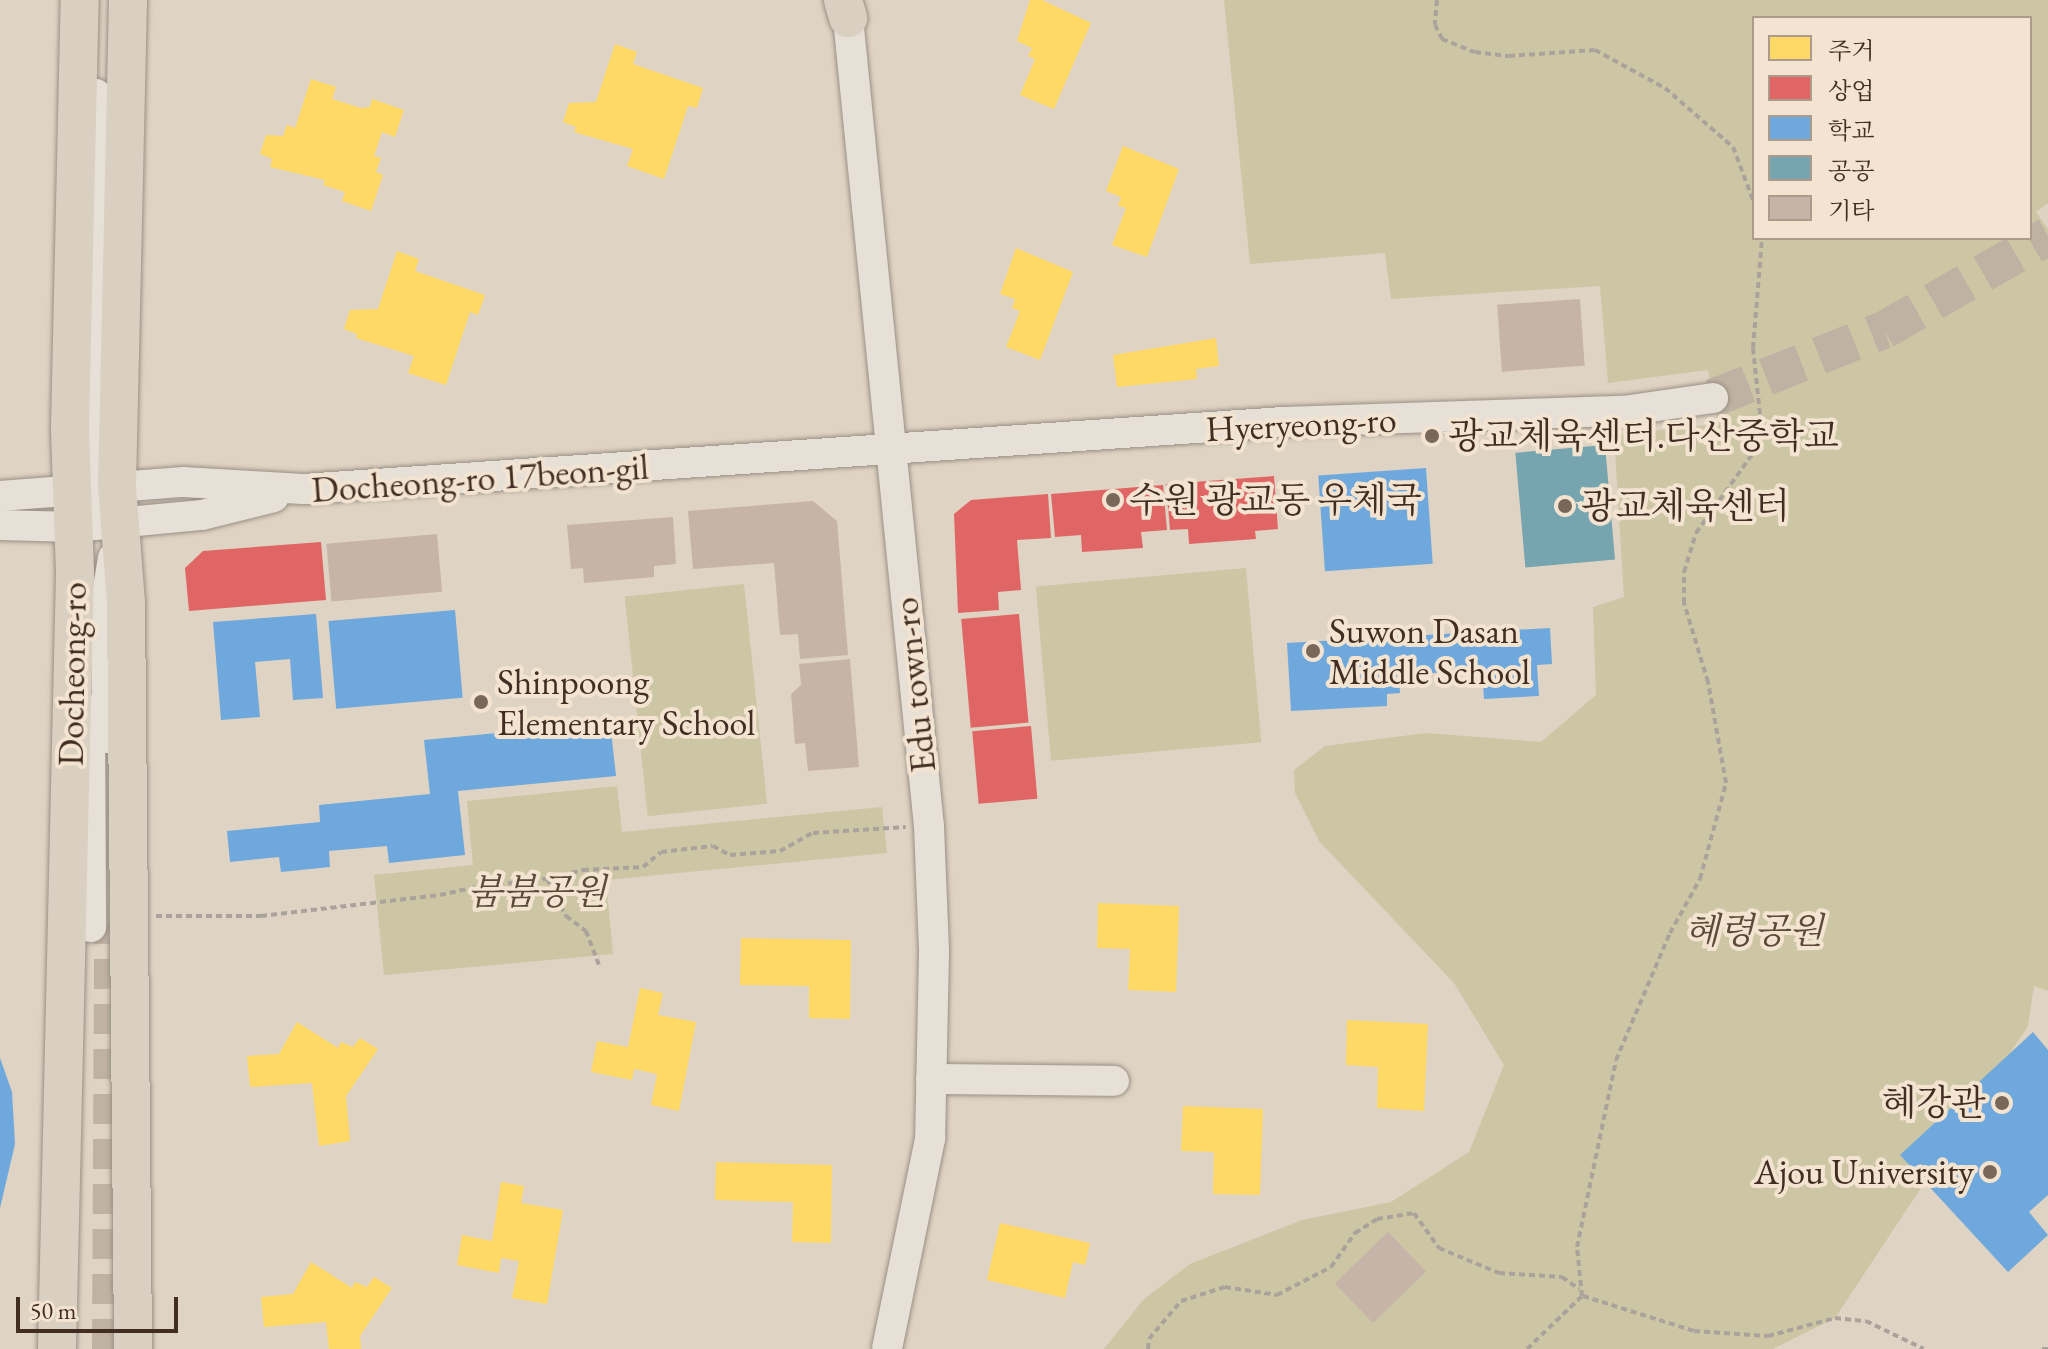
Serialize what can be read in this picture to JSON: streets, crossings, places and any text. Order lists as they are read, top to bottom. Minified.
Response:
{"streets":{"main road":["Docheong-ro"],"street":["Hyeryeong-ro","Docheong-ro 17beon-gil","Edu town-ro"]},"crossings":[["Hyeryeong-ro","Docheong-ro 17beon-gil"],["Hyeryeong-ro","Edu town-ro"],["Docheong-ro 17beon-gil","Docheong-ro"],["Docheong-ro 17beon-gil","Edu town-ro"]],"parks":["붐붐공원","혜령공원"],"places":["광교체육센터.다산중학교","수원 광교동 우체국","광교체육센터","Suwon Dasan Middle School","Shinpoong Elementary School","혜강관","Ajou University"],"legend":["주거","상업","학교","공공","기타"],"scale_bar":"50 m"}
